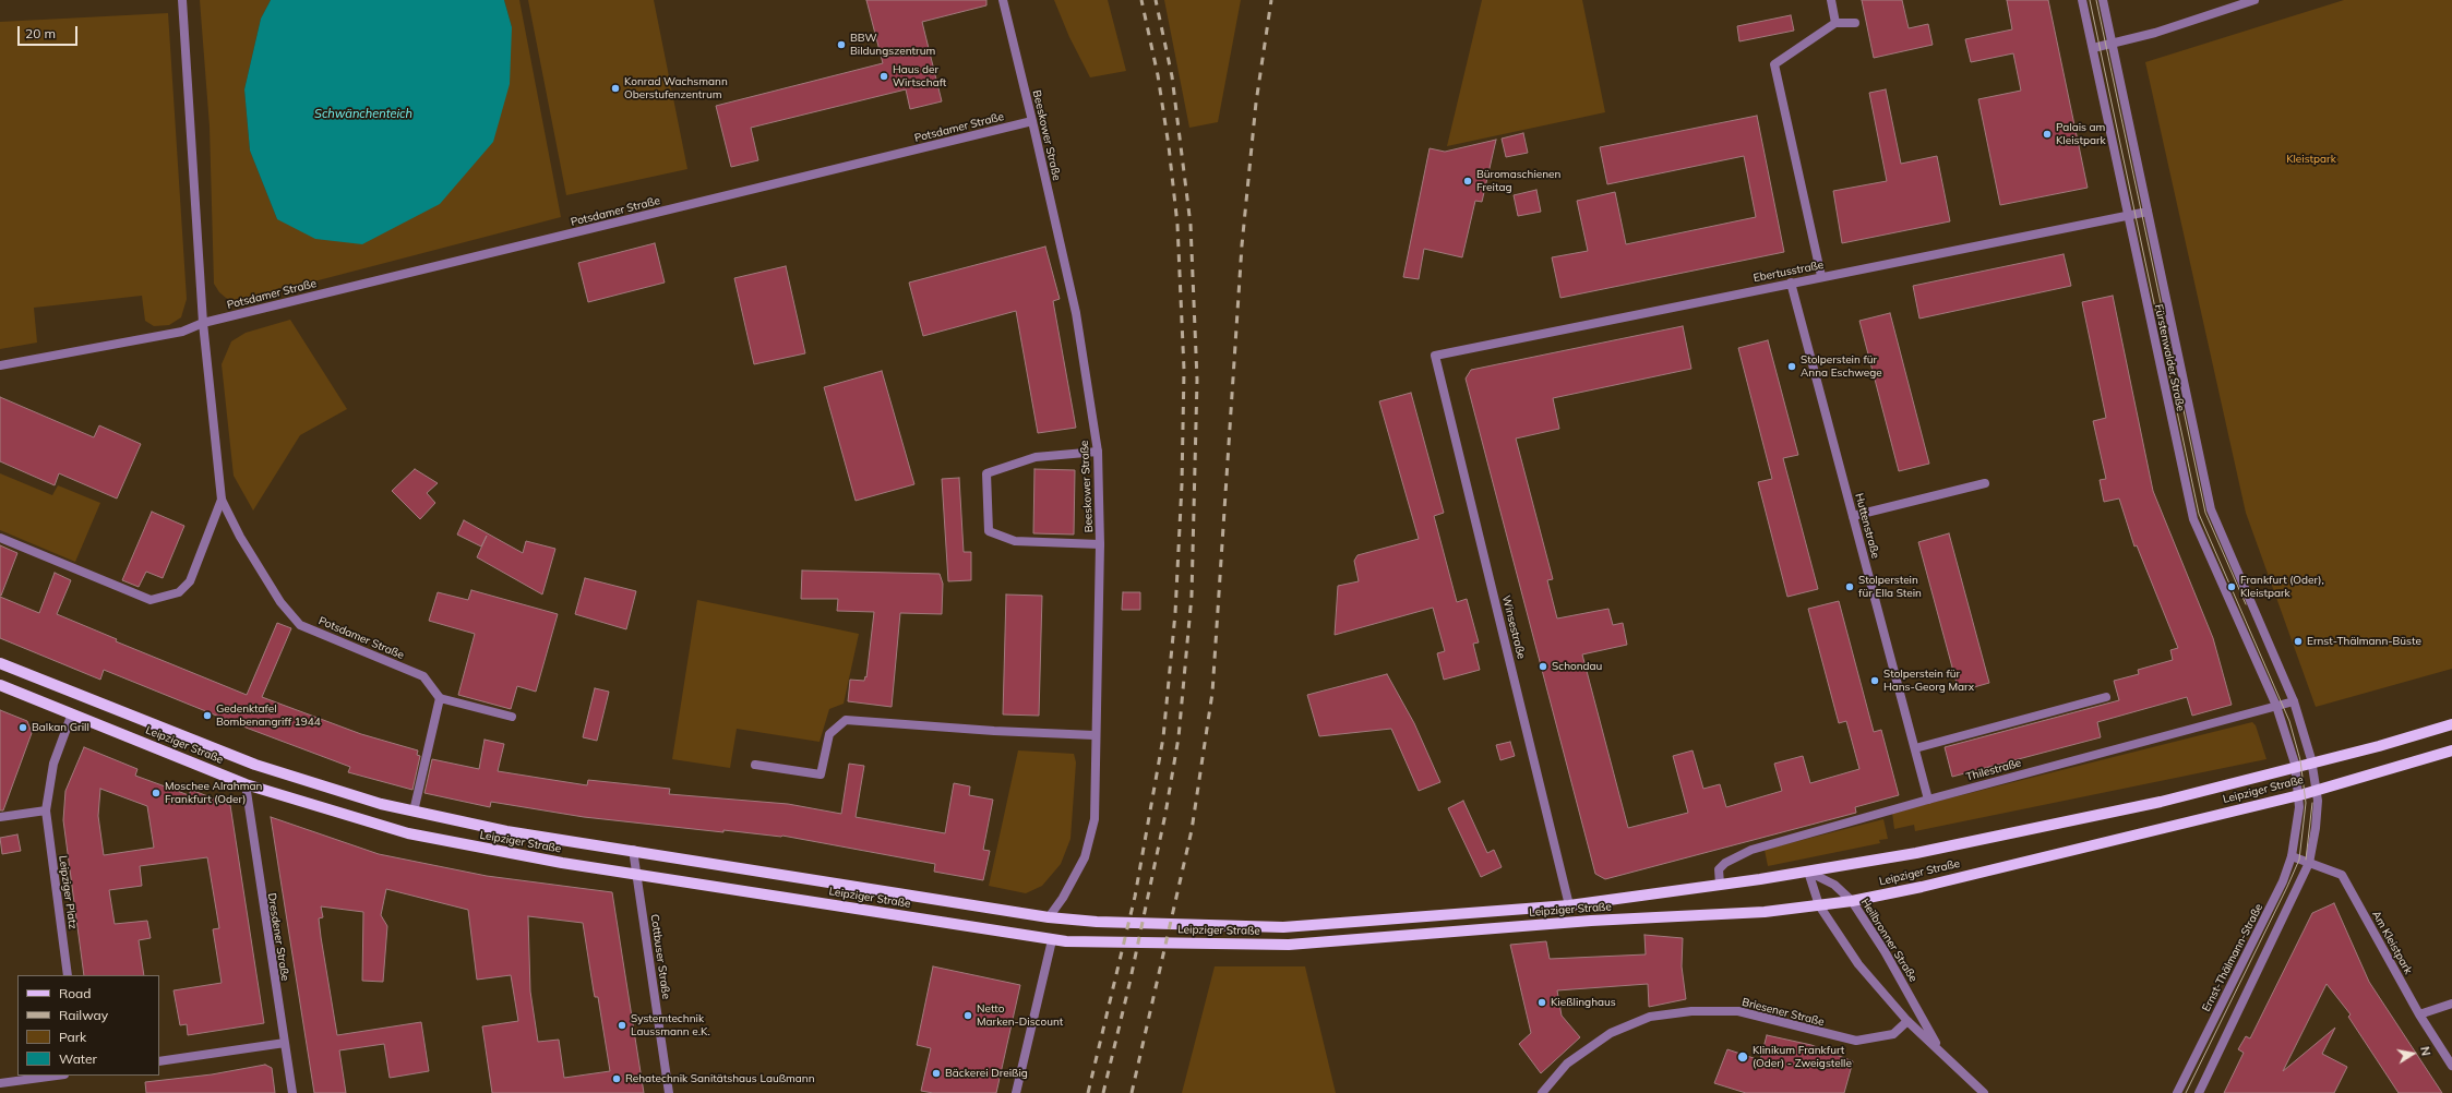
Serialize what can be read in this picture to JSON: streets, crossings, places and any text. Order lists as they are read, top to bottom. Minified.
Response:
{"streets":{"main road":["Leipziger Straße"],"street":["Potsdamer Straße","Beeskower Straße","Ebertusstraße","Fürstenwalder Straße","Huttenstraße","Winsestraße","Thilestraße","Leipziger Platz","Dresdener Straße","Heilbronner Straße","Am Kleistpark","Cottbuser Straße","Ernst-Thälmann-Straße","Briesener Straße"]},"crossings":[["Potsdamer Straße","Beeskower Straße"],["Beeskower Straße","Leipziger Straße"],["Ebertusstraße","Fürstenwalder Straße"],["Ebertusstraße","Huttenstraße"],["Ebertusstraße","Winsestraße"],["Fürstenwalder Straße","Thilestraße"],["Fürstenwalder Straße","Ernst-Thälmann-Straße"],["Huttenstraße","Thilestraße"],["Winsestraße","Leipziger Straße"],["Leipziger Straße","Thilestraße"],["Leipziger Straße","Leipziger Platz"],["Leipziger Straße","Dresdener Straße"],["Leipziger Straße","Heilbronner Straße"],["Leipziger Straße","Cottbuser Straße"],["Thilestraße","Ernst-Thälmann-Straße"],["Heilbronner Straße","Briesener Straße"],["Am Kleistpark","Ernst-Thälmann-Straße"]],"water":["Schwänchenteich"],"parks":["Kleistpark"],"places":["BBW Bildungszentrum","Haus der Wirtschaft","Konrad Wachsmann Oberstufenzentrum","Palais am Kleistpark","Büromaschienen Freitag","Stolperstein für Anna Eschwege","Stolperstein für Ella Stein","Frankfurt (Oder), Kleistpark","Ernst-Thälmann-Büste","Schondau","Stolperstein für Hans-Georg Marx","Gedenktafel Bombenangriff 1944","Balkan Grill","Moschee Alrahman Frankfurt (Oder)","Kießlinghaus","Netto Marken-Discount","Systemtechnik Laussmann e.K.","Klinikum Frankfurt (Oder) - Zweigstelle","Bäckerei Dreißig","Rehatechnik Sanitätshaus Laußmann"],"legend":["Road","Railway","Park","Water"],"scale_bar":"20 m","north":"right"}
